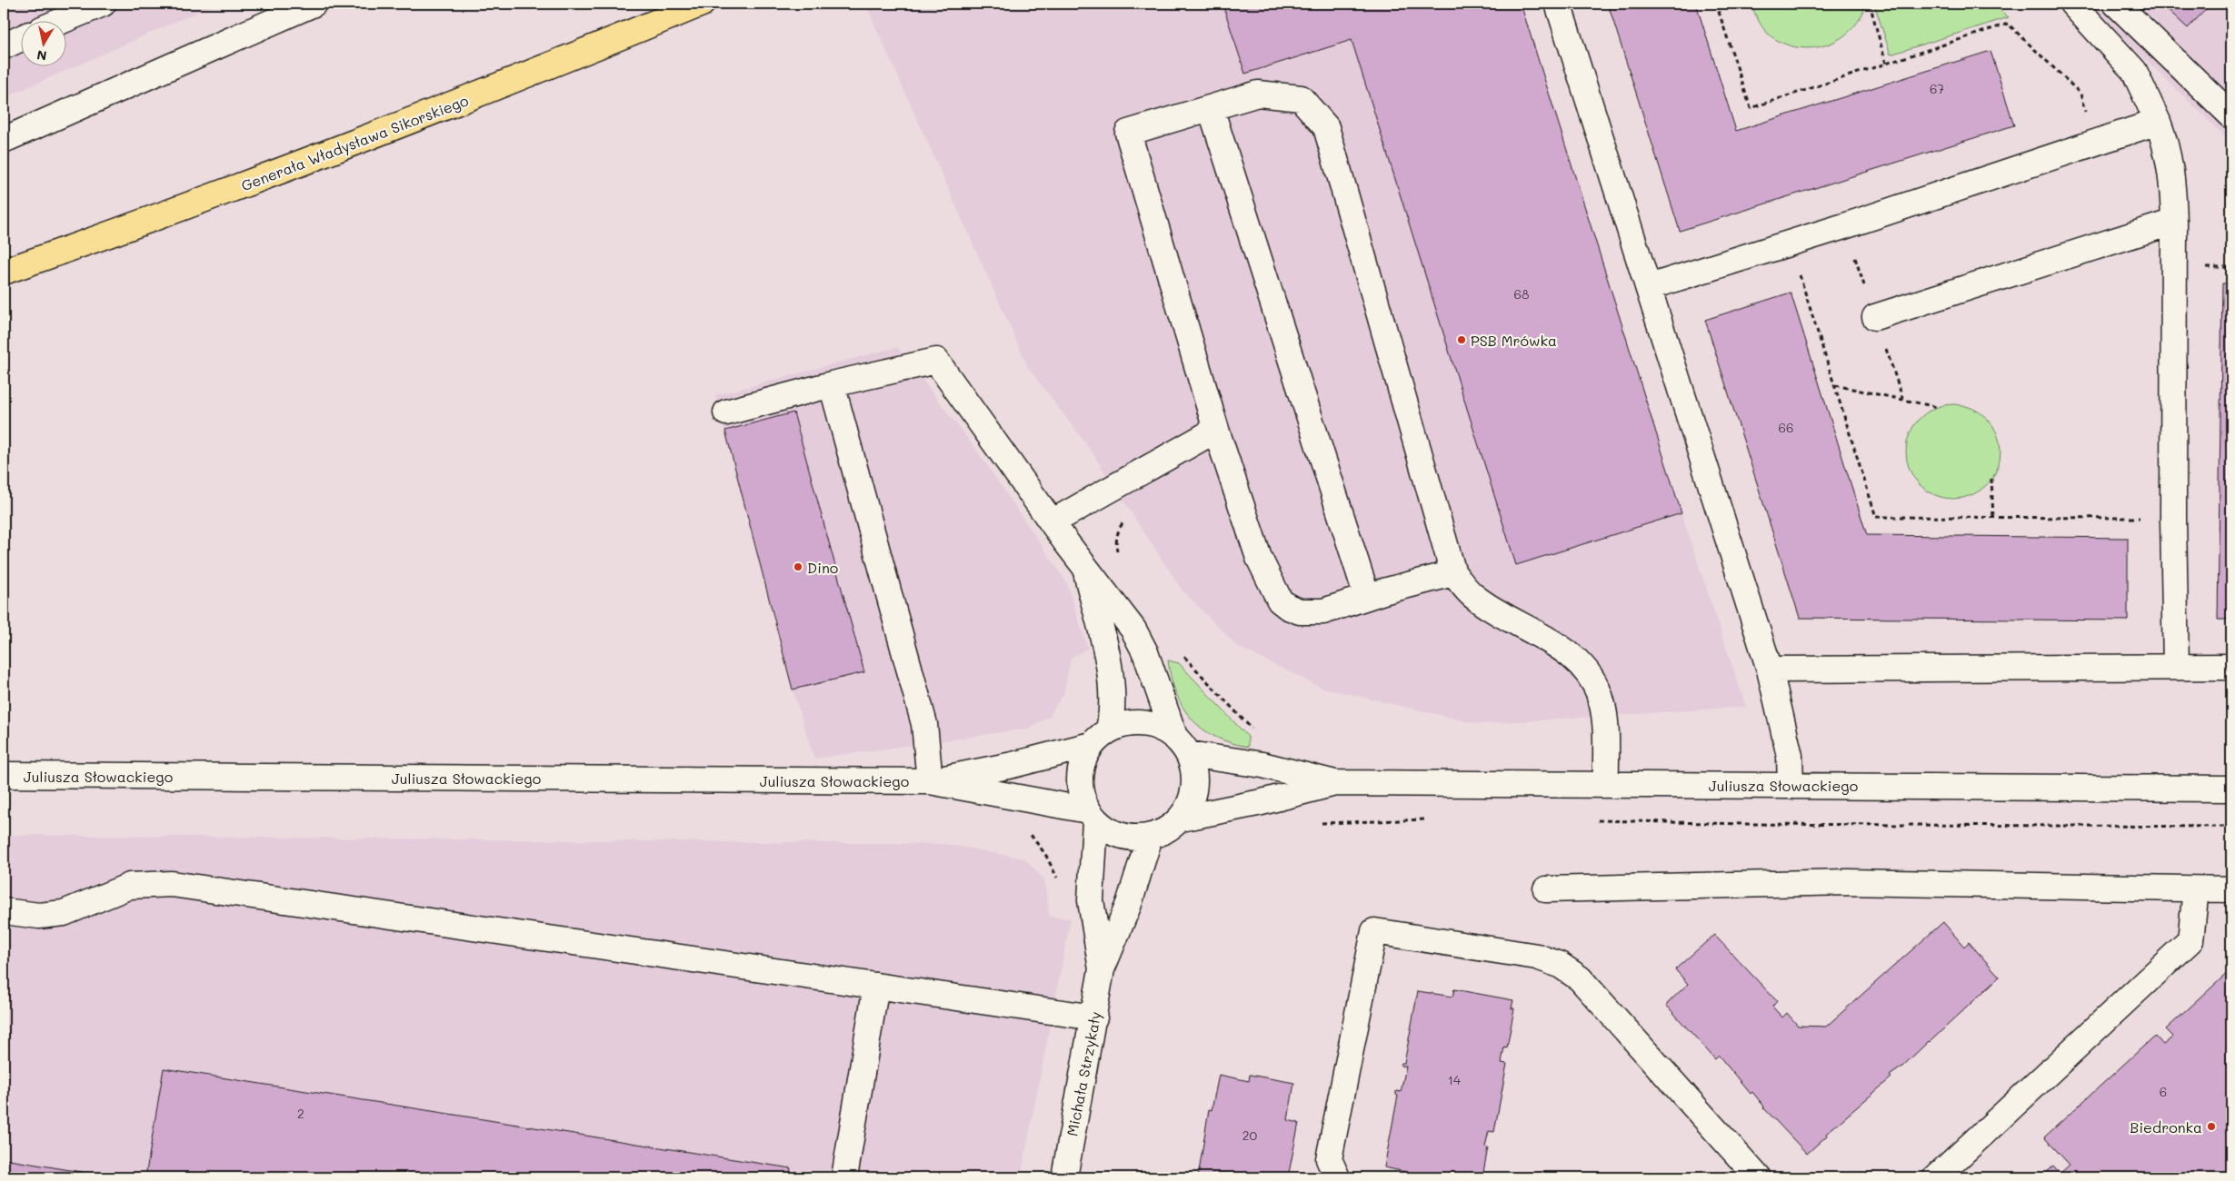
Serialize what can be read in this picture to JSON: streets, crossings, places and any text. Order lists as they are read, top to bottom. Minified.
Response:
{"streets":{"main road":["Generała Władysława Sikorskiego"],"street":["Juliusza Słowackiego","Michała Strzykały"]},"crossings":[["Juliusza Słowackiego","Michała Strzykały"]],"places":["PSB Mrówka","Dino","Biedronka"],"house_numbers":["67","68","66","14","6","2","20"],"north":"bottom"}
